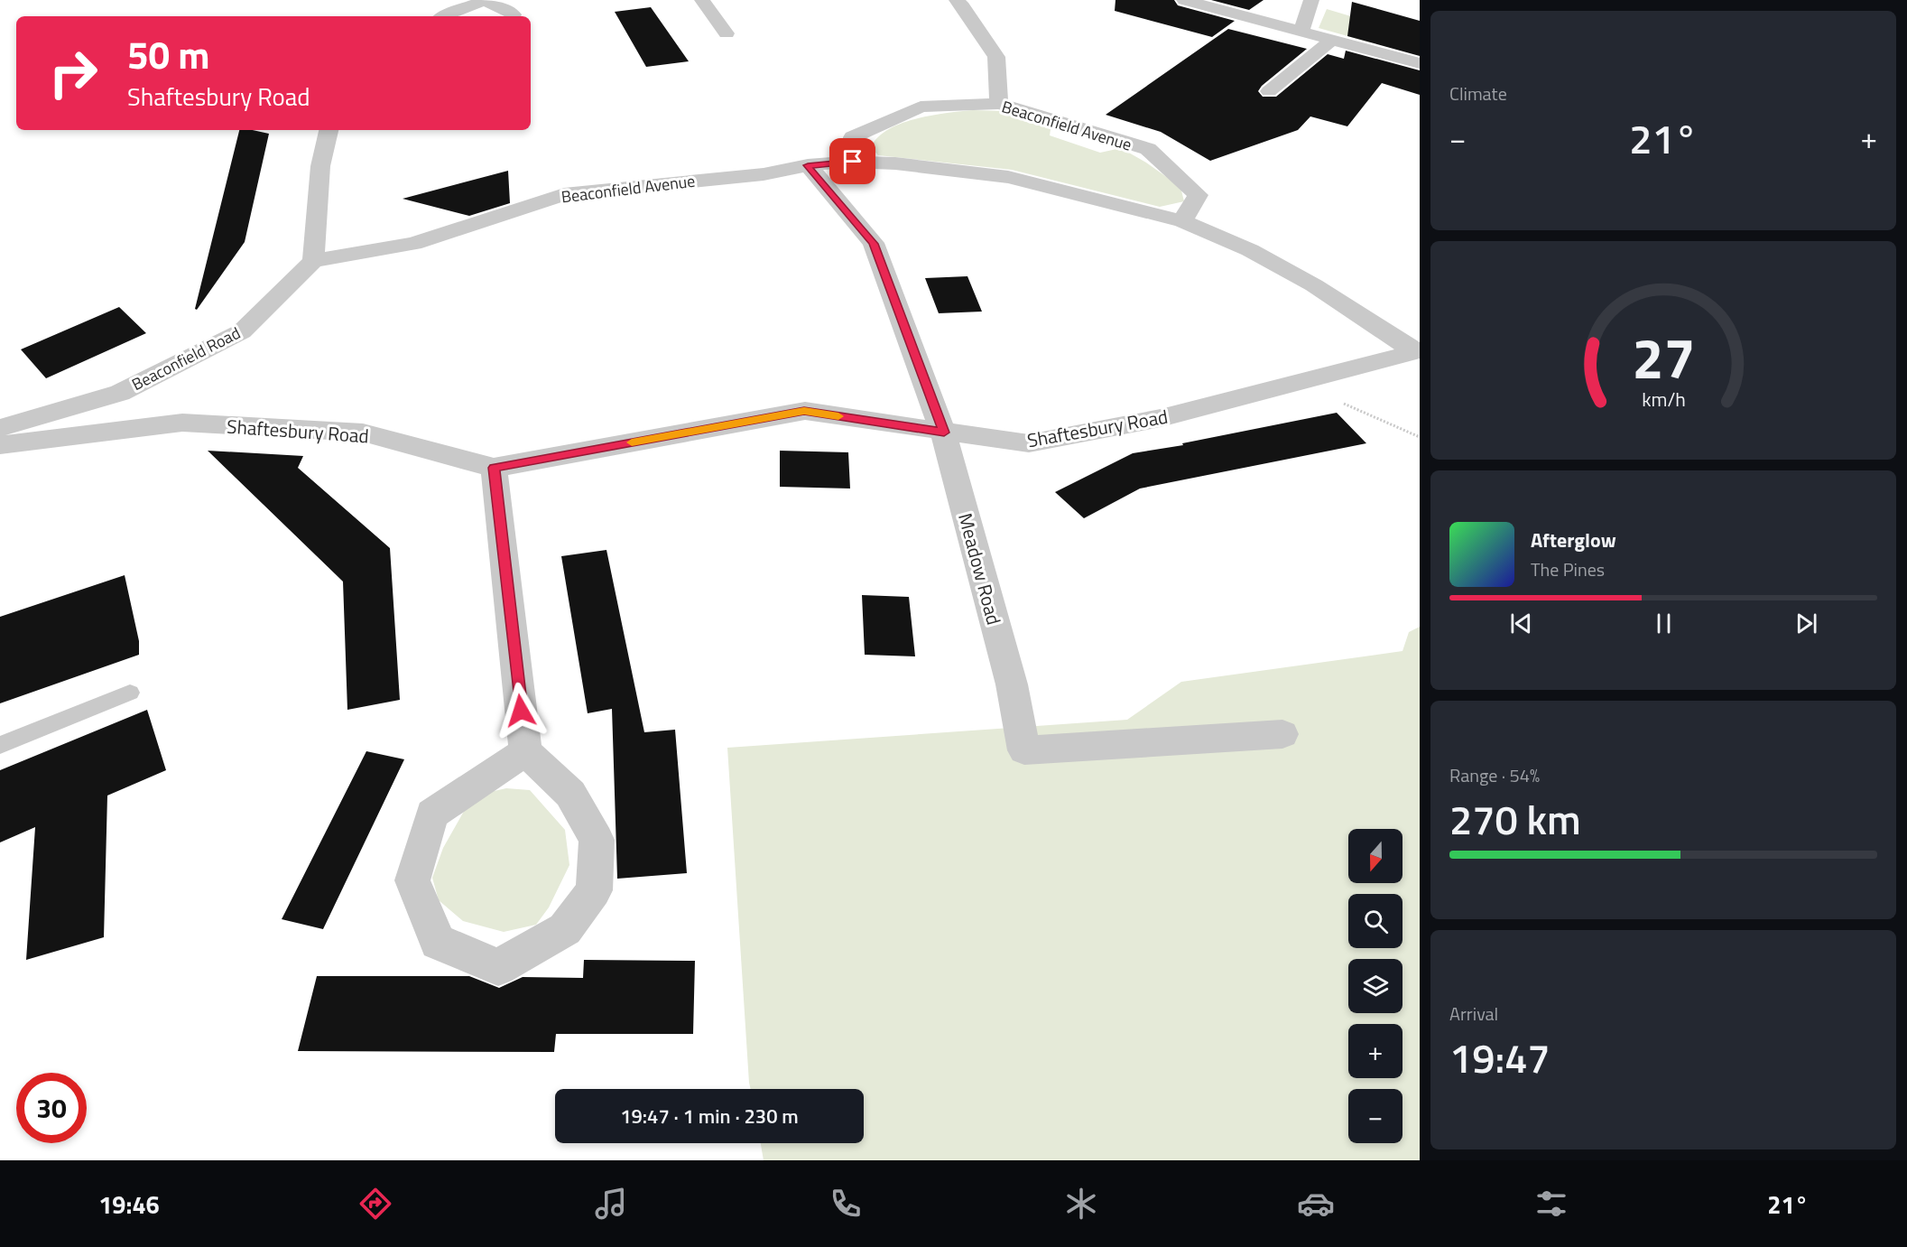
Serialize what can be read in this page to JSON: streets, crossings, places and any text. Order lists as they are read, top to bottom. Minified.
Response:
{"streets":{"street":["Beaconfield Avenue","Beaconfield Road","Shaftesbury Road","Meadow Road"]},"crossings":[["Beaconfield Avenue","Beaconfield Road"],["Beaconfield Avenue","Shaftesbury Road"],["Beaconfield Avenue","Meadow Road"],["Shaftesbury Road","Meadow Road"]],"north":"bottom","page":{"tile":["Climate",["Range · 54%","270 km"],["Arrival","19:47"]],"turn":["50 m","Shaftesbury Road"],"heat":["−","21°","+"],"song":["Afterglow","The Pines"],"map_buttons":["+","−"],"limit":"30","trip":"19:47 · 1 min · 230 m","tabs":["19:46","21°"],"gauge":["27","km/h"]}}
